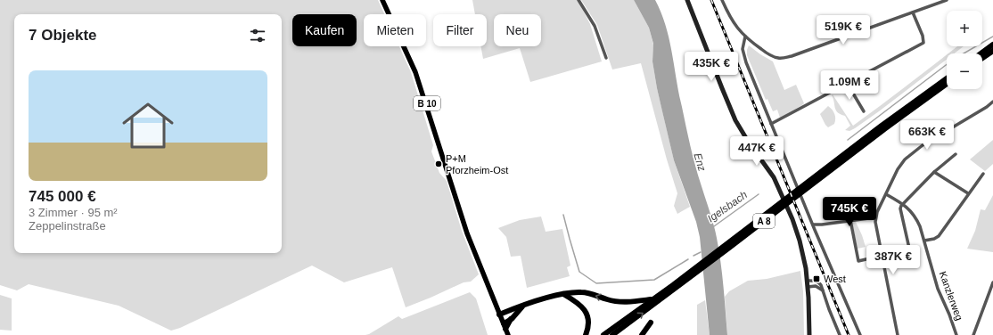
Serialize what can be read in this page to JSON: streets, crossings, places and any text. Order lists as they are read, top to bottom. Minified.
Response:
{"streets":{"highway":["A 8"],"main road":["B 10"],"street":["Kanzlerweg"]},"water":["Enz","Igelsbach"],"places":{"other":["P+M Pforzheim-Ost"],"transit":["West"]},"page":{"map_buttons":["+","−"],"chip":["Kaufen","Mieten","Filter","Neu"],"heading":"7 Objekte","price":["519K €","435K €","1.09M €","663K €","447K €","745K €","387K €"],"list":[{"name":"745 000 €","note":"3 Zimmer · 95 m² · Zeppelinstraße"}]}}
